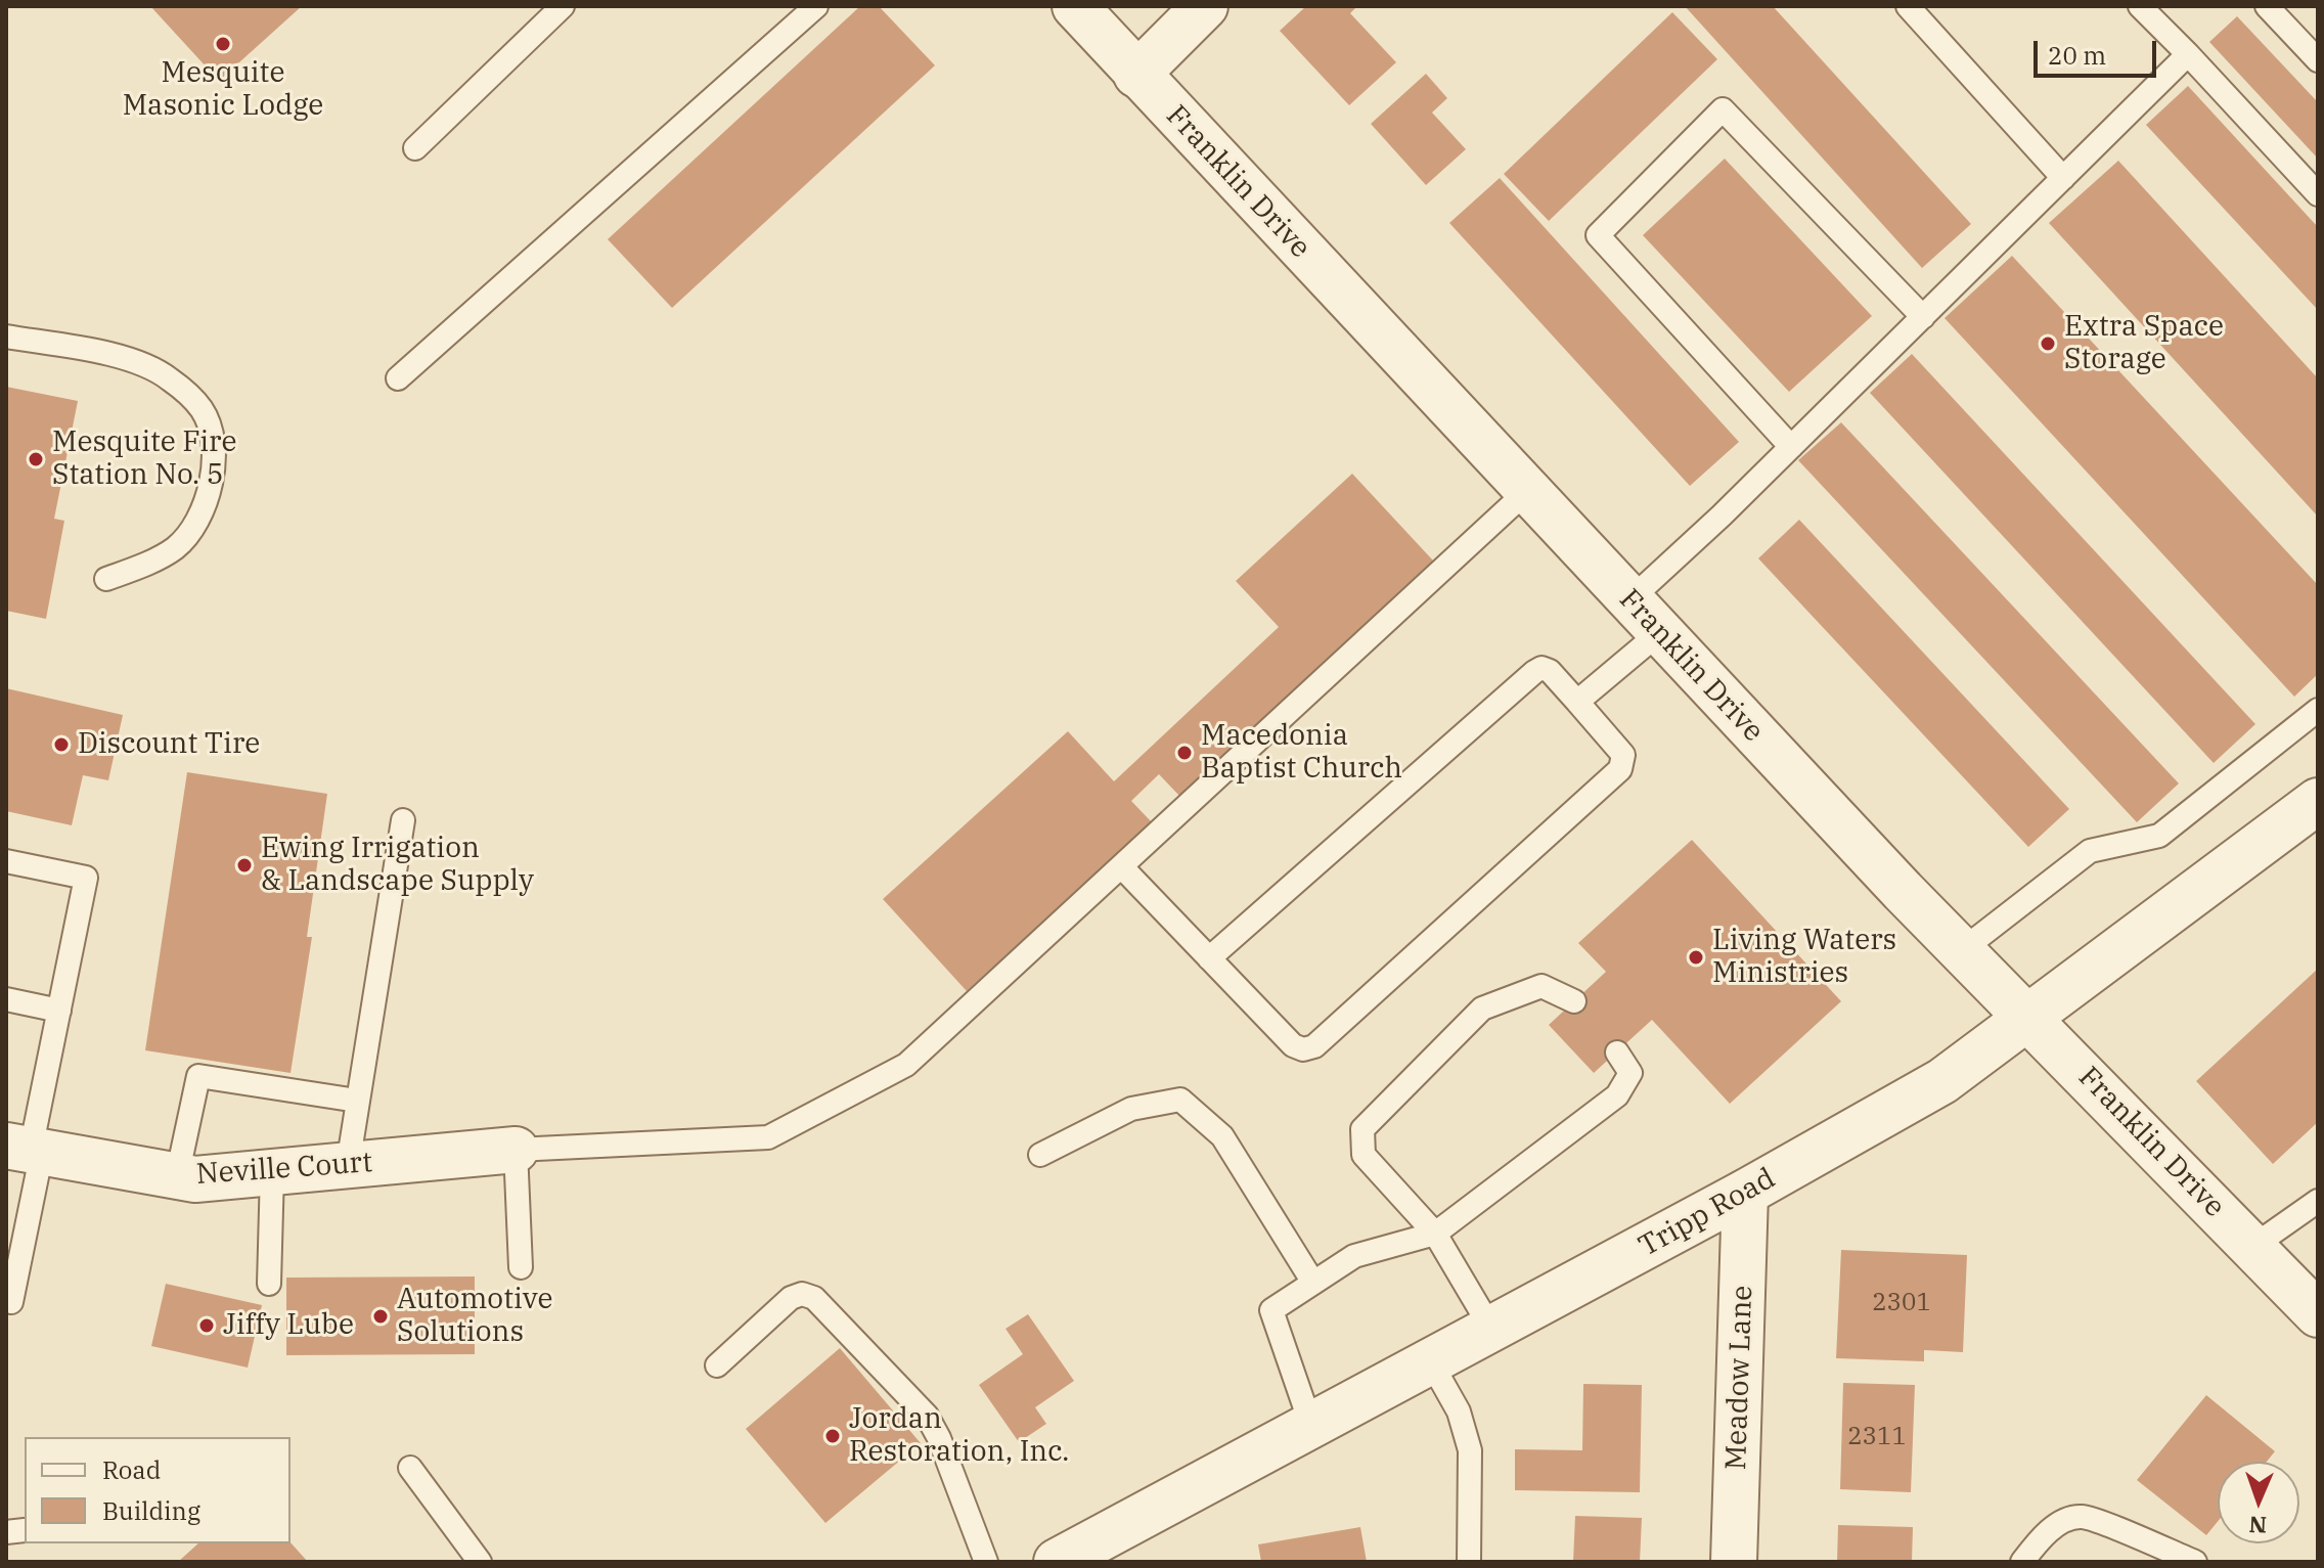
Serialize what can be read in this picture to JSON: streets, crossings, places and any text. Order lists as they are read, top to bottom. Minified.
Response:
{"streets":{"street":["Franklin Drive","Neville Court","Tripp Road","Meadow Lane"]},"crossings":[["Franklin Drive","Tripp Road"],["Tripp Road","Meadow Lane"]],"places":["Mesquite Masonic Lodge","Extra Space Storage","Mesquite Fire Station No. 5","Discount Tire","Macedonia Baptist Church","Ewing Irrigation & Landscape Supply","Living Waters Ministries","Automotive Solutions","Jiffy Lube","Jordan Restoration, Inc."],"house_numbers":["2301","2311"],"legend":["Road","Building"],"scale_bar":"20 m","north":"bottom"}
